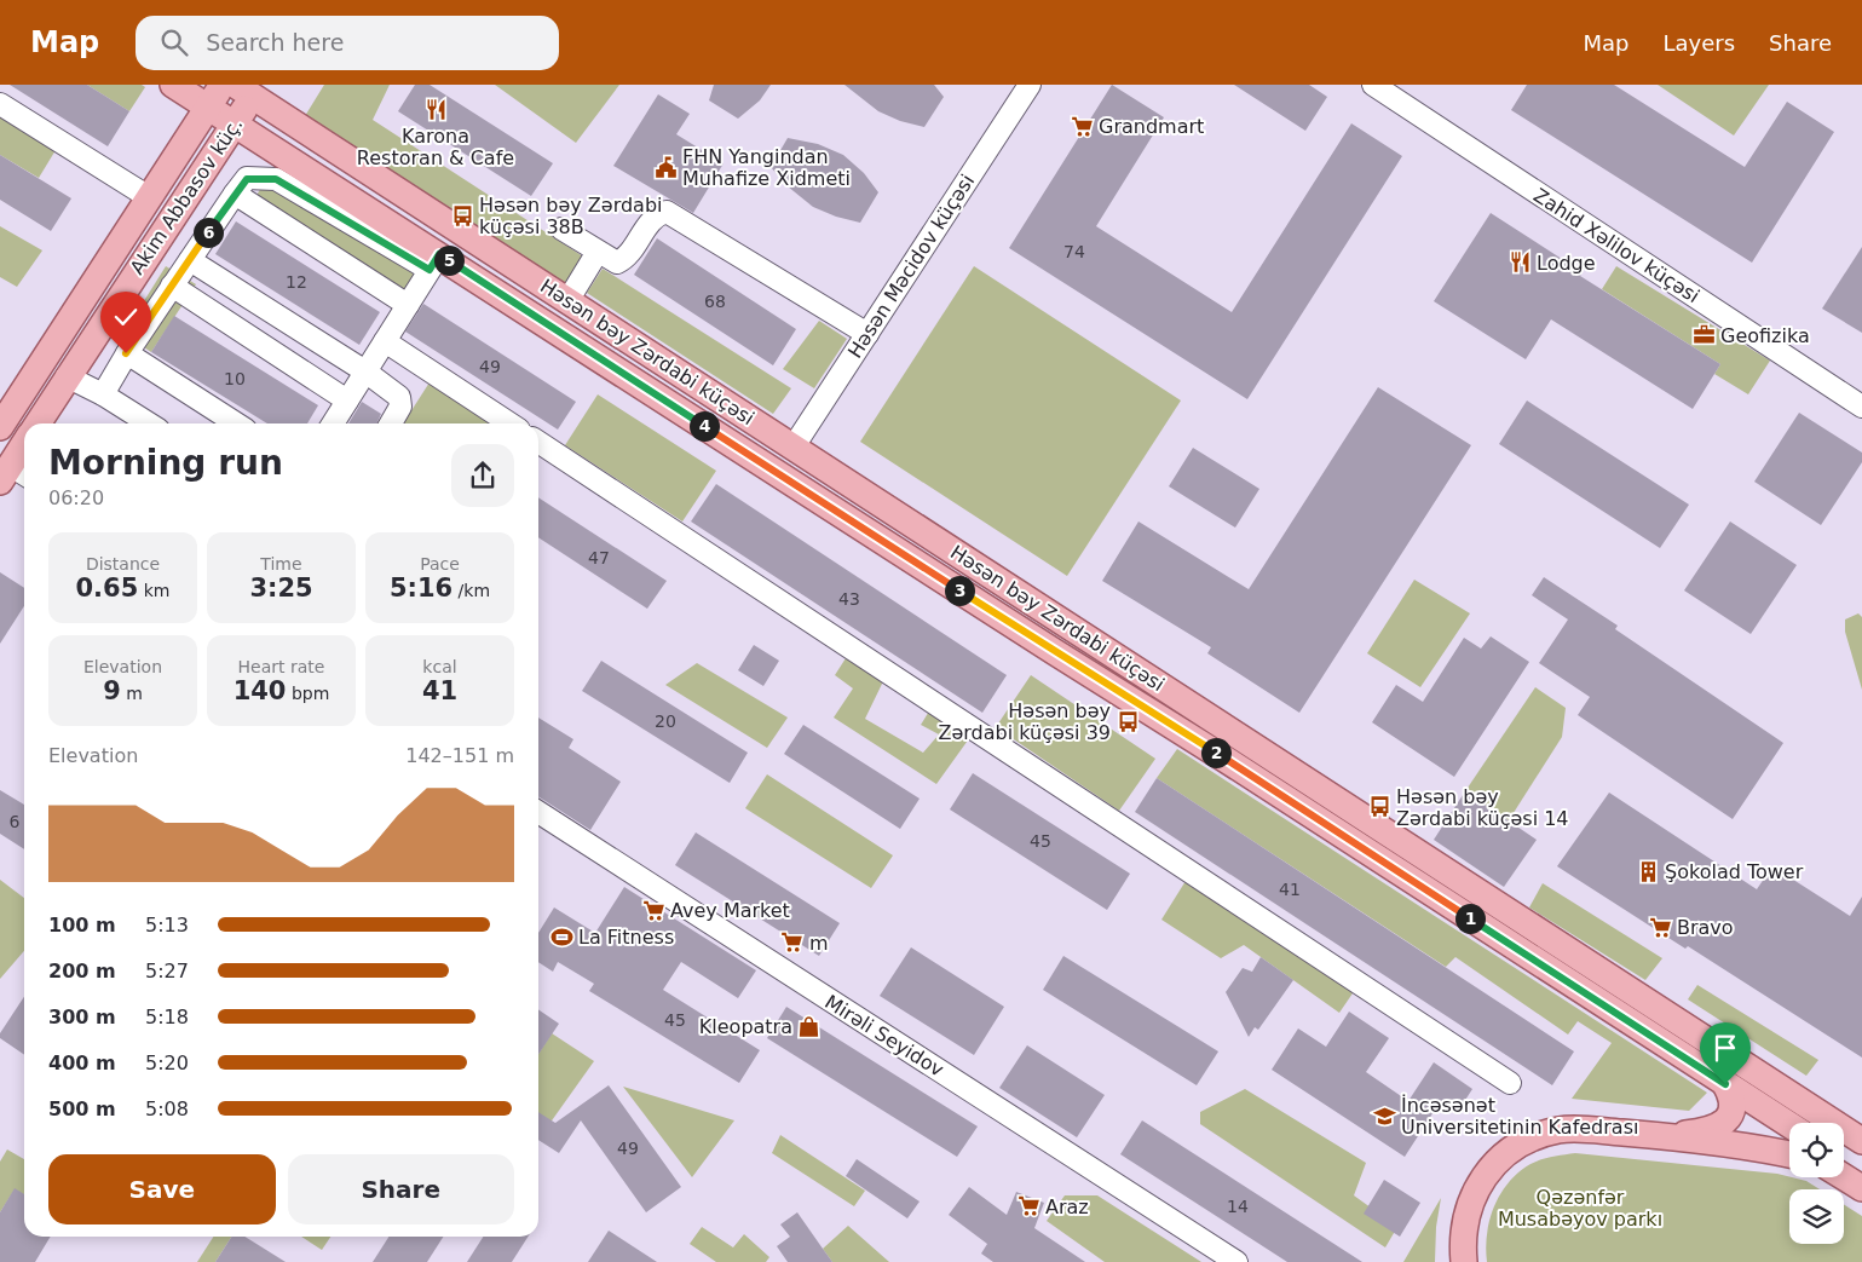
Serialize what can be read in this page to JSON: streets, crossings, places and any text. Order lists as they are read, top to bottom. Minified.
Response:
{"streets":{"main road":["Akim Abbasov küç.","Həsən bəy Zərdabi küçəsi"],"street":["Zahid Xəlilov küçəsi","Həsən Məcidov küçəsi","Mirəli Seyidov"]},"crossings":[["Akim Abbasov küç.","Həsən bəy Zərdabi küçəsi"],["Həsən Məcidov küçəsi","Həsən bəy Zərdabi küçəsi"]],"parks":["Qəzənfər Musabəyov parkı"],"places":{"restaurant":["Karona Restoran & Cafe","Lodge"],"supermarket":["Grandmart","Avey Market","Bravo","m","Araz"],"public building":["FHN Yangindan Muhafize Xidmeti"],"bus stop":["Həsən bəy Zərdabi küçəsi 38B","Həsən bəy Zərdabi küçəsi 39","Həsən bəy Zərdabi küçəsi 14"],"office":["Geofizika"],"building":["Şokolad Tower"],"sports":["La Fitness"],"shop":["Kleopatra"],"school or university":["İncəsənət Universitetinin Kafedrası"]},"house_numbers":["74","12","68","49","10","47","43","20","6","45","41","45","49","14"],"page":{"header":"Map","search":"Search here","nav":["Map","Layers","Share"],"pins":["6","5","4","3","2","1"],"heading":["Morning run","06:20"],"stats":[["Distance","0.65 km"],["Time","3:25"],["Pace","5:16 /km"],["Elevation","9 m"],["Heart rate","140 bpm"],["kcal","41"]],"chart":["Elevation","142–151 m"],"list":[{"name":"100 m","note":"5:13"},{"name":"200 m","note":"5:27"},{"name":"300 m","note":"5:18"},{"name":"400 m","note":"5:20"},{"name":"500 m","note":"5:08"}],"buttons":["Save","Share"]}}
